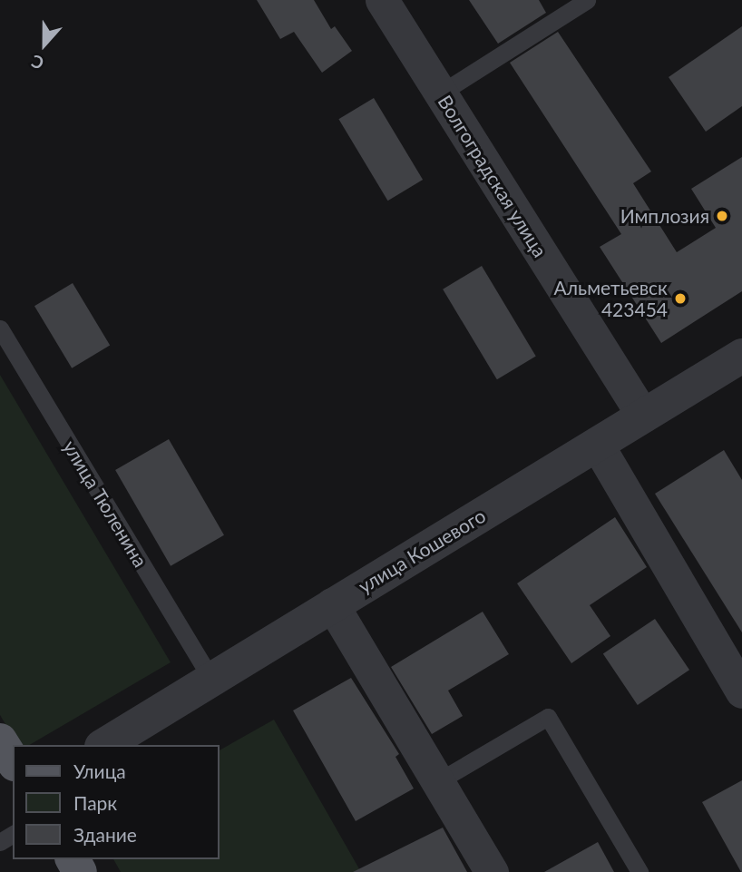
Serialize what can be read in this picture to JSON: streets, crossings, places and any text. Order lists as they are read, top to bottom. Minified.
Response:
{"streets":{"street":["Волгоградская улица","улица Кошевого"],"lane":["улица Тюленина"]},"crossings":[["Волгоградская улица","улица Кошевого"],["улица Тюленина","улица Кошевого"]],"places":["Имплозия","Альметьевск 423454"],"legend":["Улица","Парк","Здание"],"north":"bottom"}
